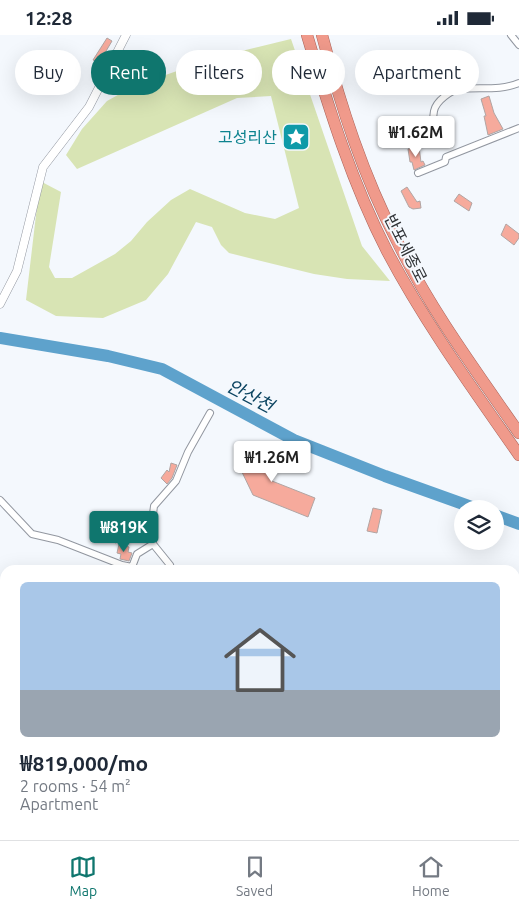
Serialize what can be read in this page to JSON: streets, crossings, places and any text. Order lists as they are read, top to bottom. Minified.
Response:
{"streets":{"highway":["반포세종로"]},"water":["안산천"],"places":{"place":["고성리산"]},"page":{"status":"12:28","chip":["Buy","Rent","Filters","New","Apartment"],"price":["₩1.62M","₩1.26M","₩819K"],"list":[{"name":"₩819,000/mo","note":"2 rooms · 54 m² · Apartment"}],"tabs":["Map","Saved","Home"]}}
